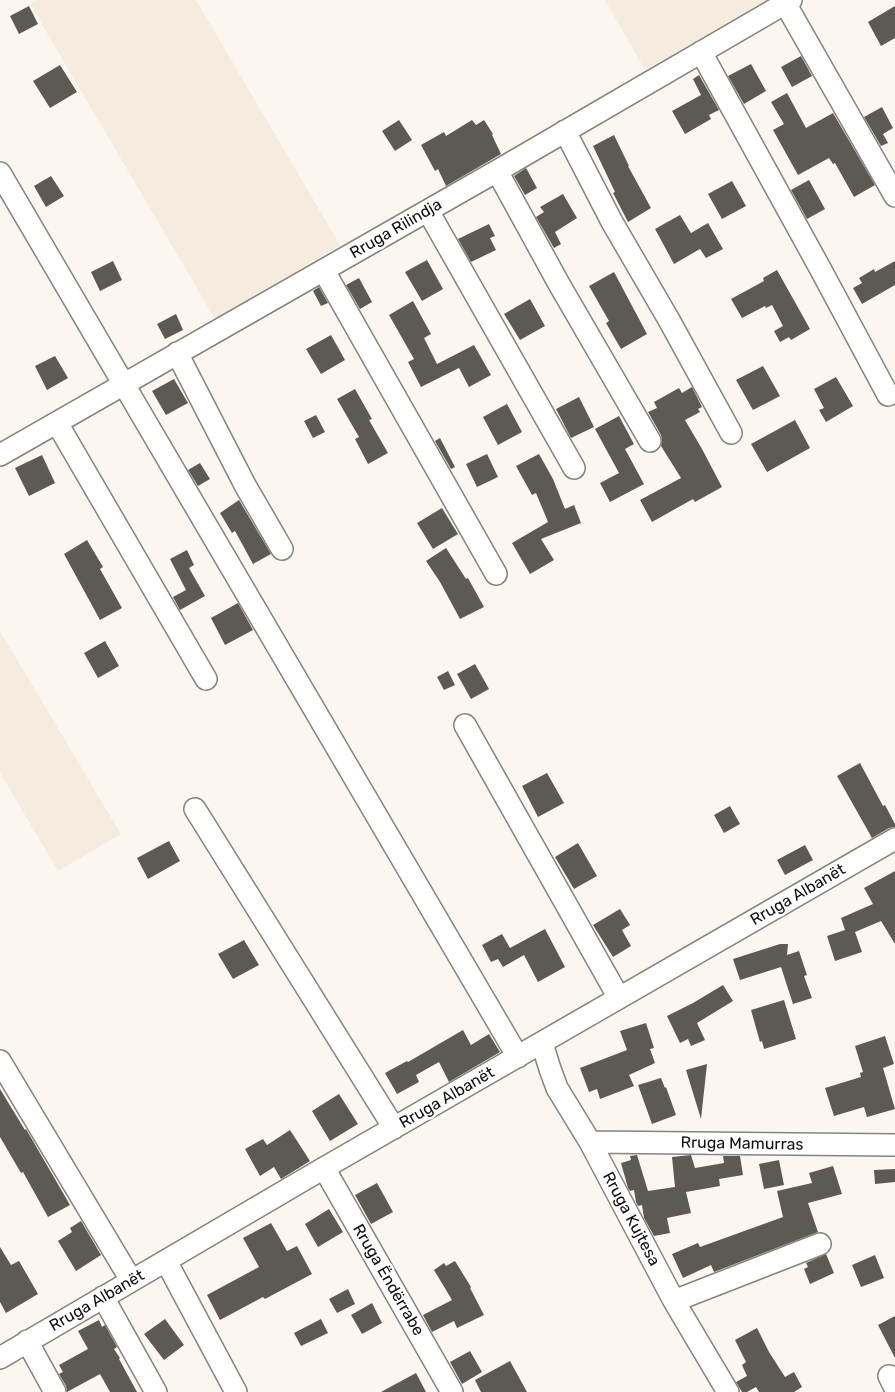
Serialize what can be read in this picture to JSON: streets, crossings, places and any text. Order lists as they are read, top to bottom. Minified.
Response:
{"streets":{"street":["Rruga Rilindja","Rruga Albanët","Rruga Mamurras","Rruga Kujtesa","Rruga Ëndërrabe"]},"crossings":[["Rruga Albanët","Rruga Kujtesa"],["Rruga Albanët","Rruga Ëndërrabe"],["Rruga Mamurras","Rruga Kujtesa"]]}
